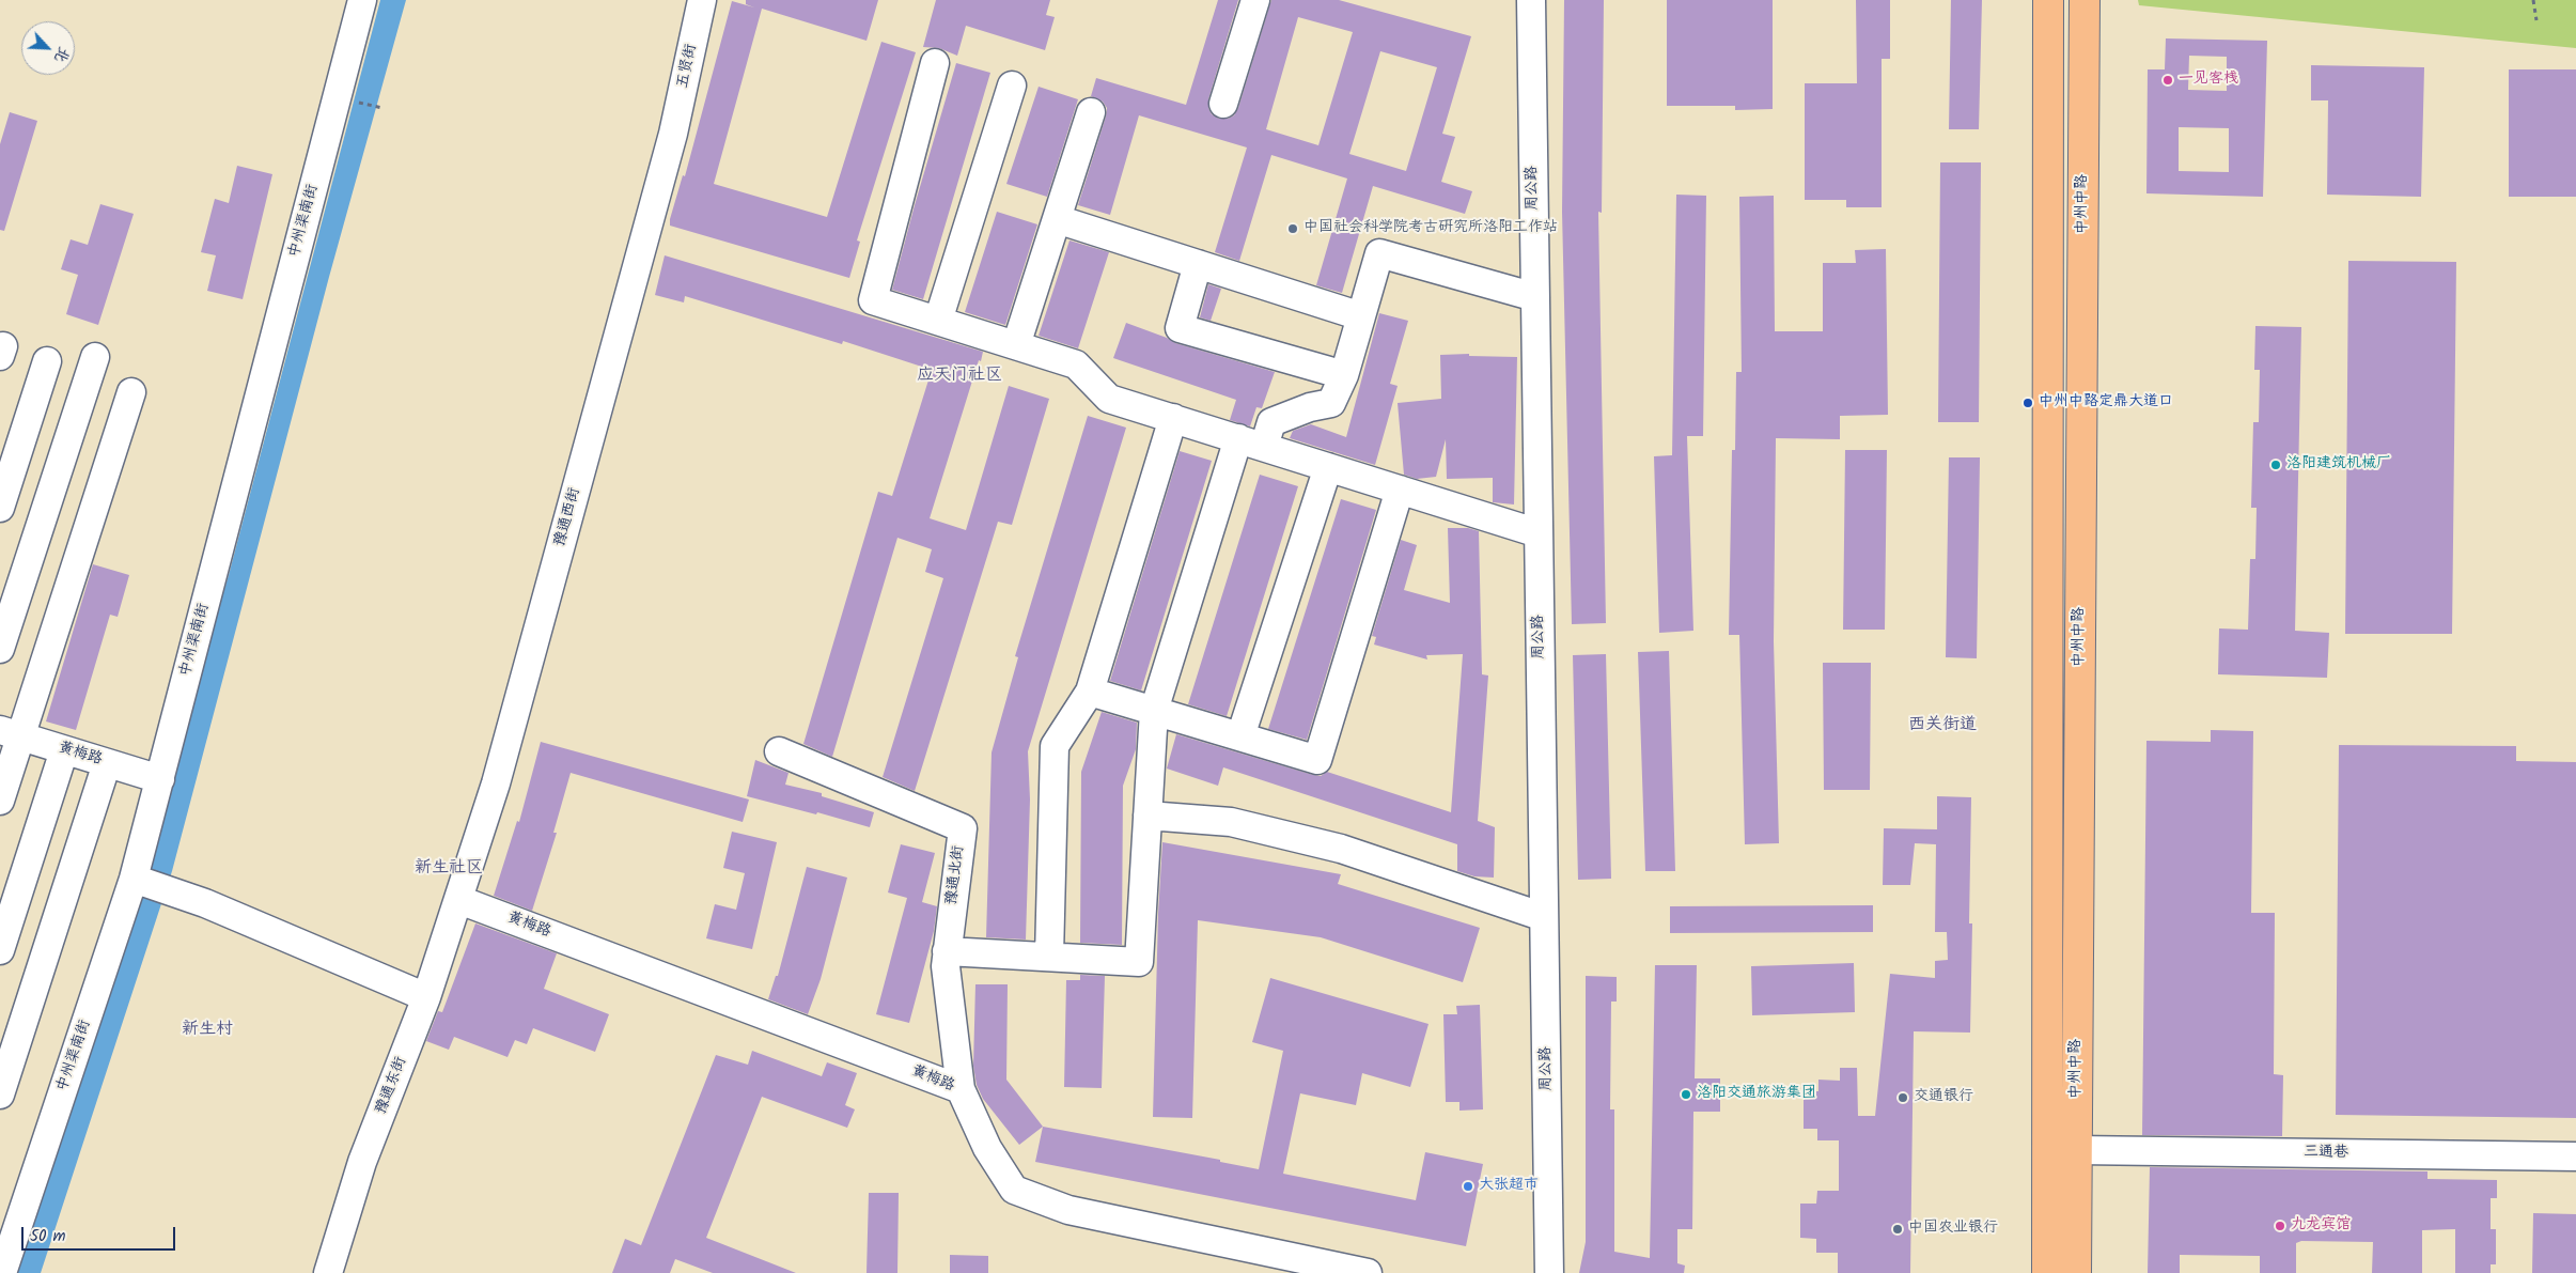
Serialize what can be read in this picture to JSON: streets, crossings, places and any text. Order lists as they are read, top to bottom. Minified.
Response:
{"streets":{"main road":["中州中路"],"street":["五贤街","周公路","中州渠南街","豫通西街","黄梅路","豫通北街","豫通东街","三通巷"]},"crossings":[["五贤街","豫通西街"],["中州中路","三通巷"],["中州渠南街","黄梅路"],["豫通西街","黄梅路"],["豫通西街","豫通东街"],["黄梅路","豫通北街"],["黄梅路","豫通东街"]],"districts":["应天门社区","西关街道","新生社区","新生村"],"places":["一见客栈","中国社会科学院考古研究所洛阳工作站","中州中路定鼎大道口","洛阳建筑机械厂","洛阳交通旅游集团","交通银行","大张超市","九龙宾馆","中国农业银行"],"scale_bar":"50 m","north":"bottom right"}
